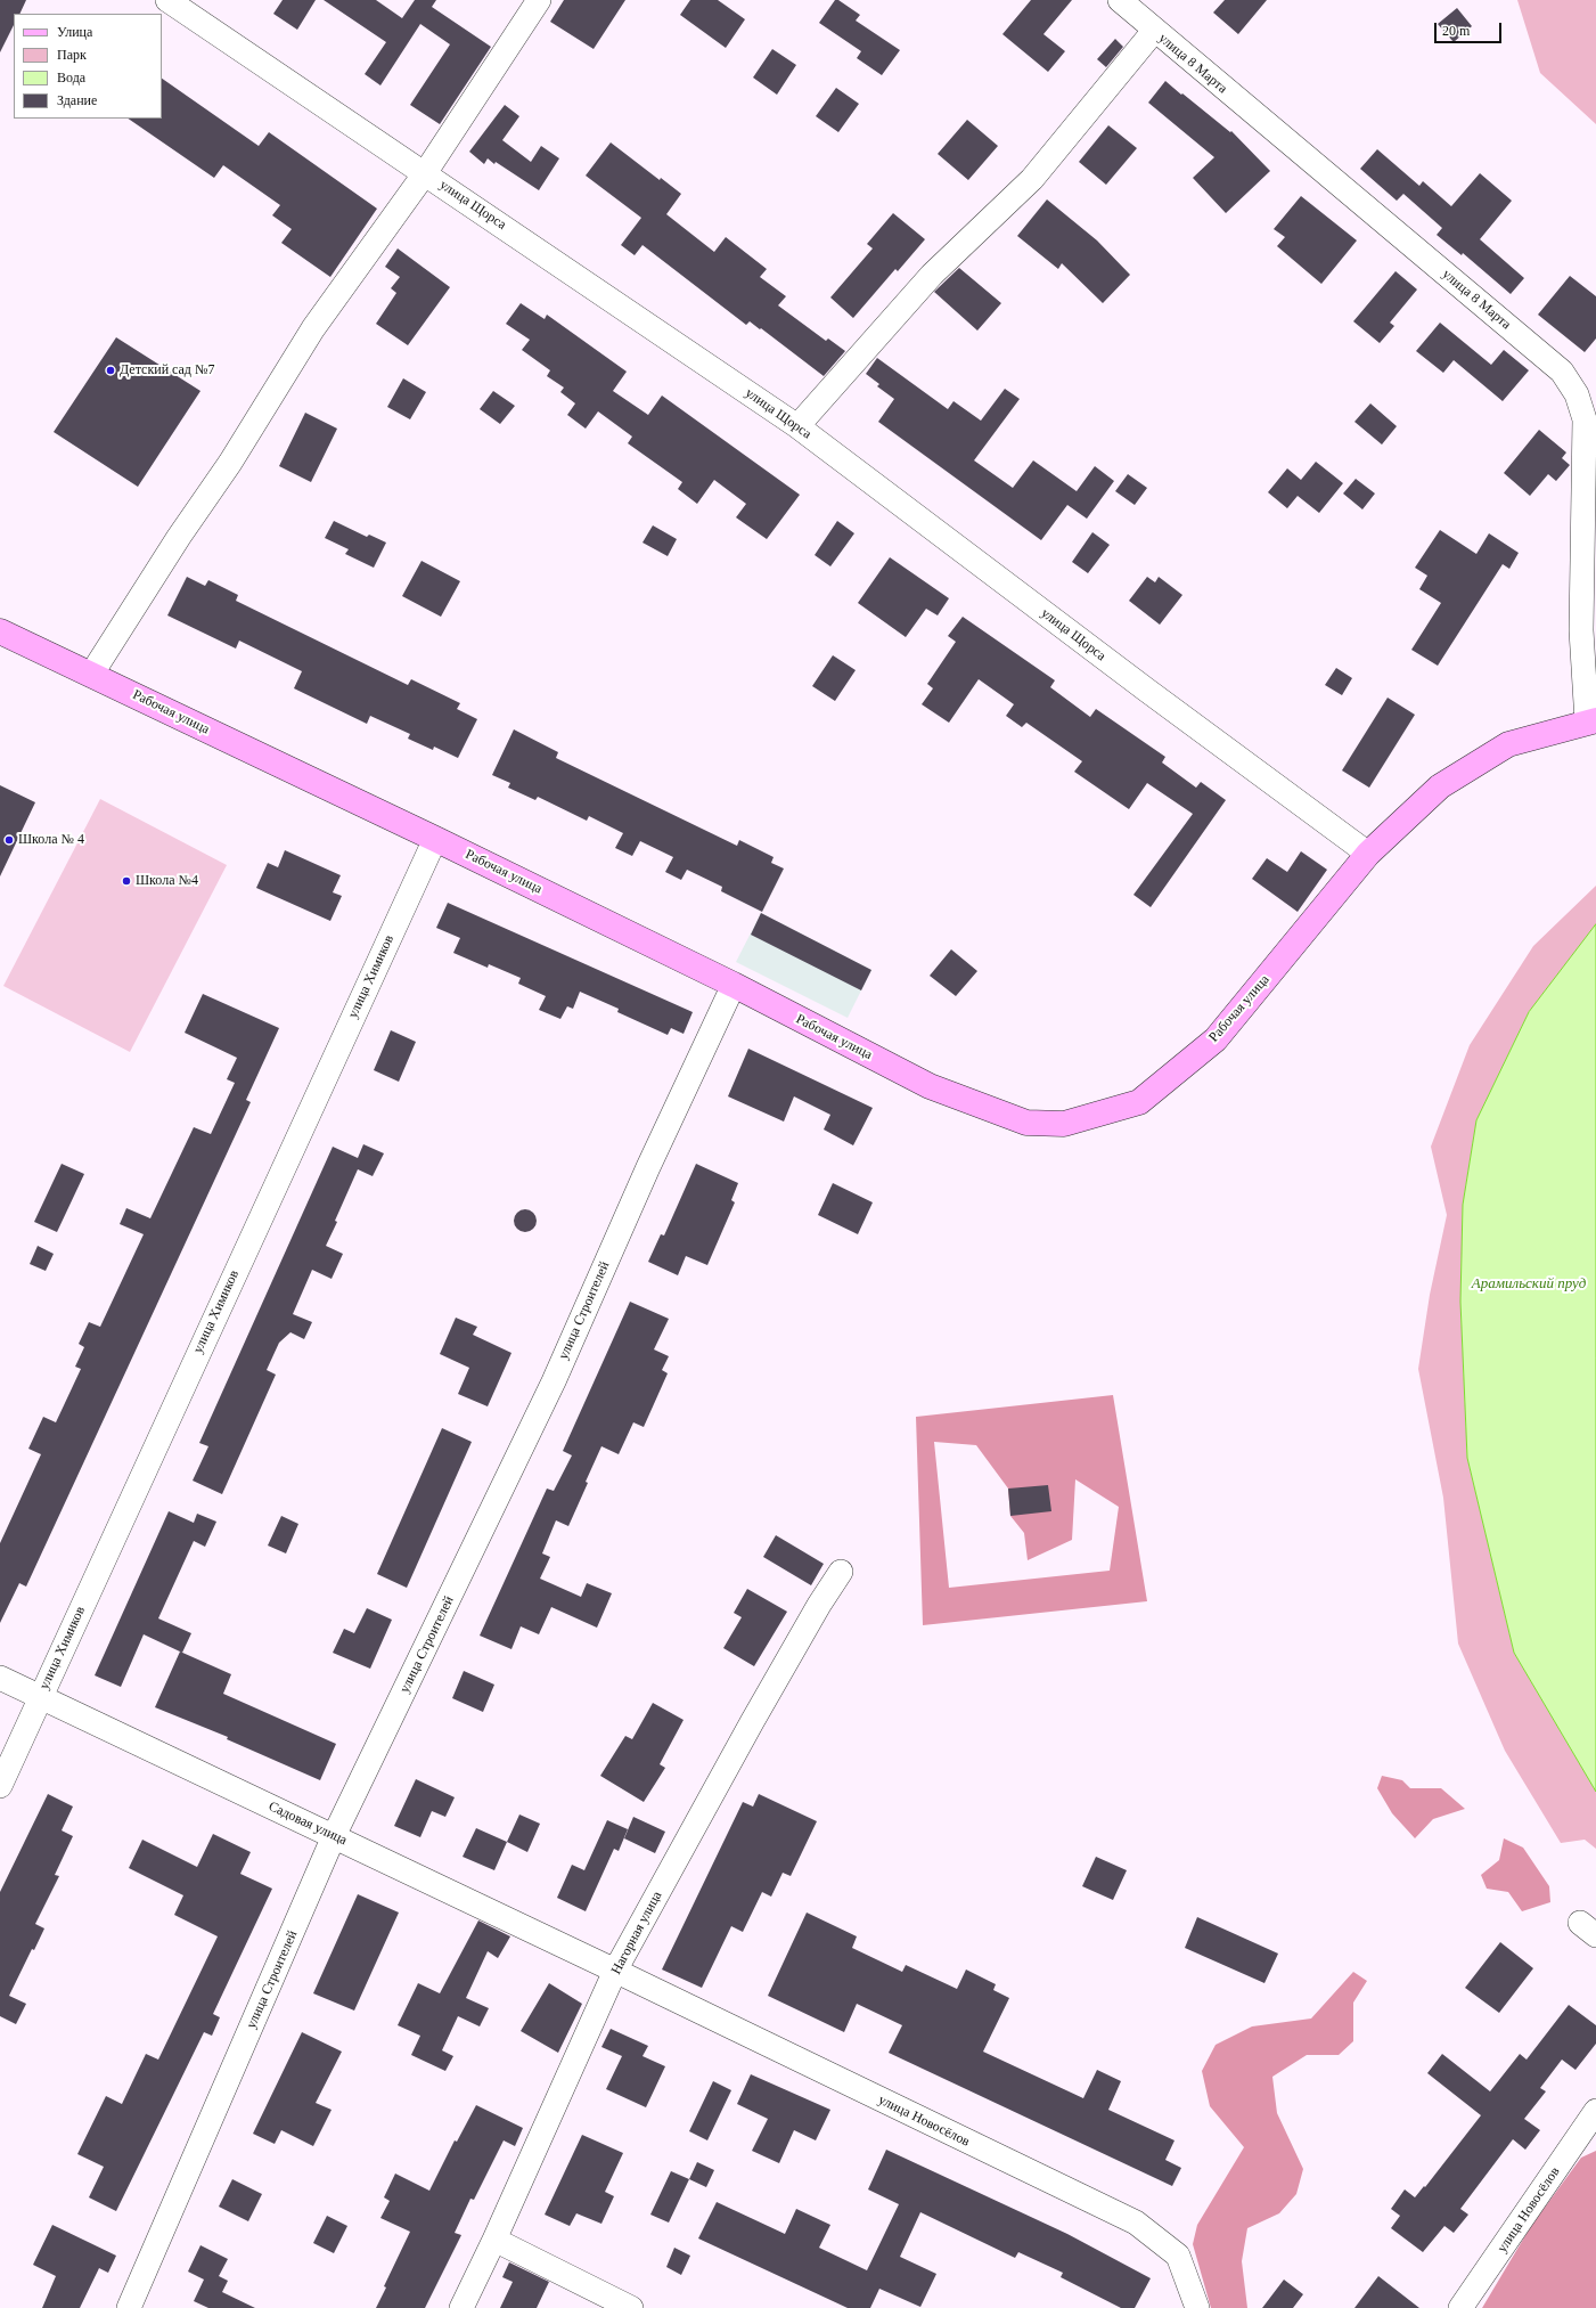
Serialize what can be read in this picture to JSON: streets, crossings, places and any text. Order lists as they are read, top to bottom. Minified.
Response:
{"streets":{"main road":["Рабочая улица"],"street":["улица 8 Марта","улица Щорса","улица Химиков","улица Строителей","Садовая улица","Нагорная улица","улица Новосёлов"]},"crossings":[["улица 8 Марта","Рабочая улица"],["улица Щорса","Рабочая улица"],["Рабочая улица","улица Химиков"],["Рабочая улица","улица Строителей"],["улица Химиков","Садовая улица"],["улица Строителей","Садовая улица"],["Садовая улица","Нагорная улица"],["Садовая улица","улица Новосёлов"],["Нагорная улица","улица Новосёлов"]],"water":["Арамильский пруд"],"places":["Детский сад №7","Школа № 4","Школа №4"],"legend":["Улица","Парк","Вода","Здание"],"scale_bar":"20 m"}
